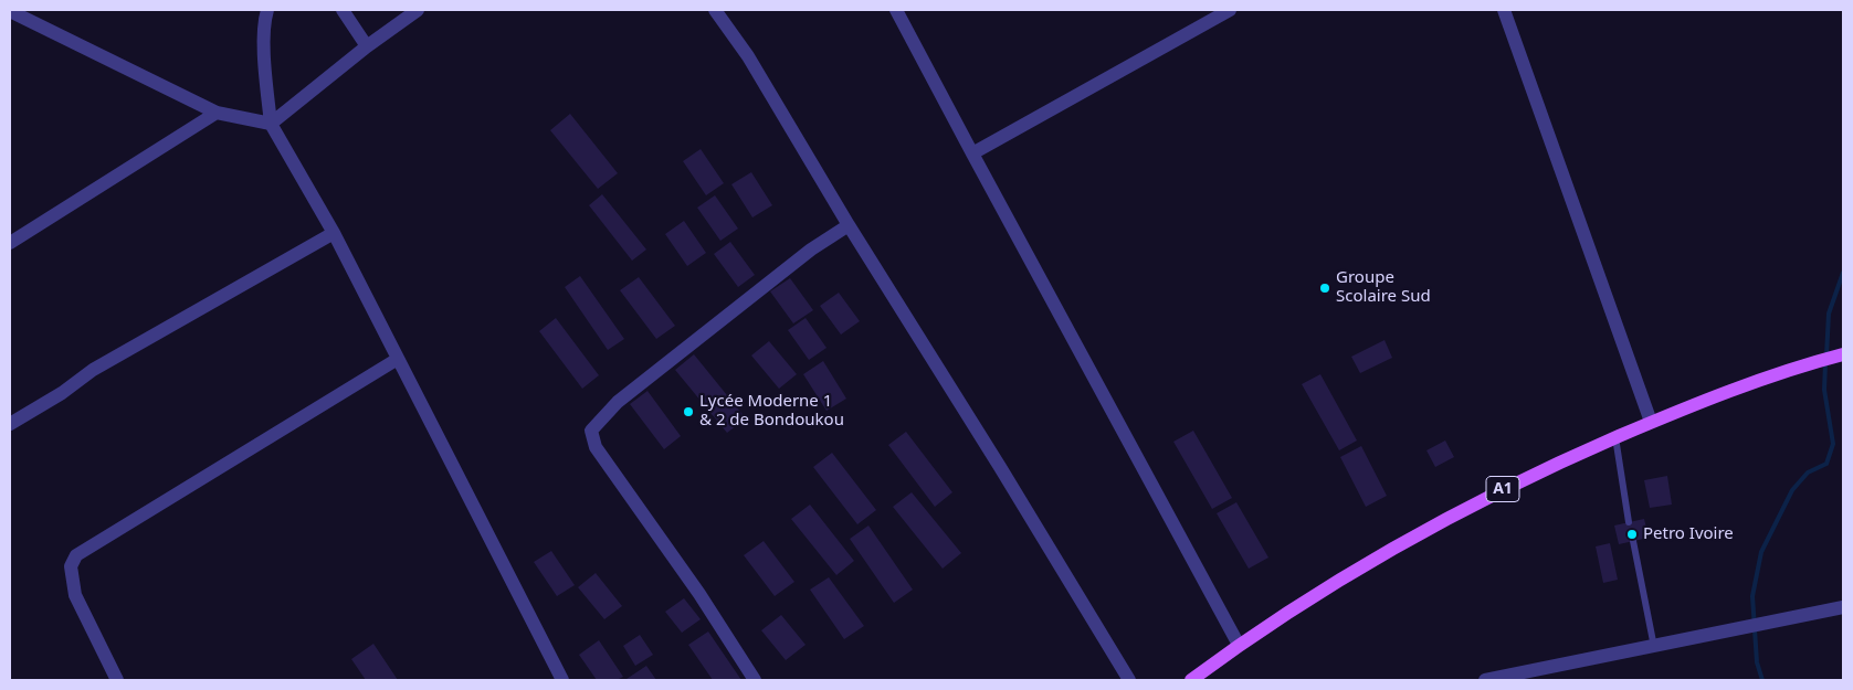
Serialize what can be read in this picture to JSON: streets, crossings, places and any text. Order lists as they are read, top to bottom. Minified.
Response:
{"streets":{"main road":["A1"]},"places":["Groupe Scolaire Sud","Lycée Moderne 1 & 2 de Bondoukou","Petro Ivoire"]}
